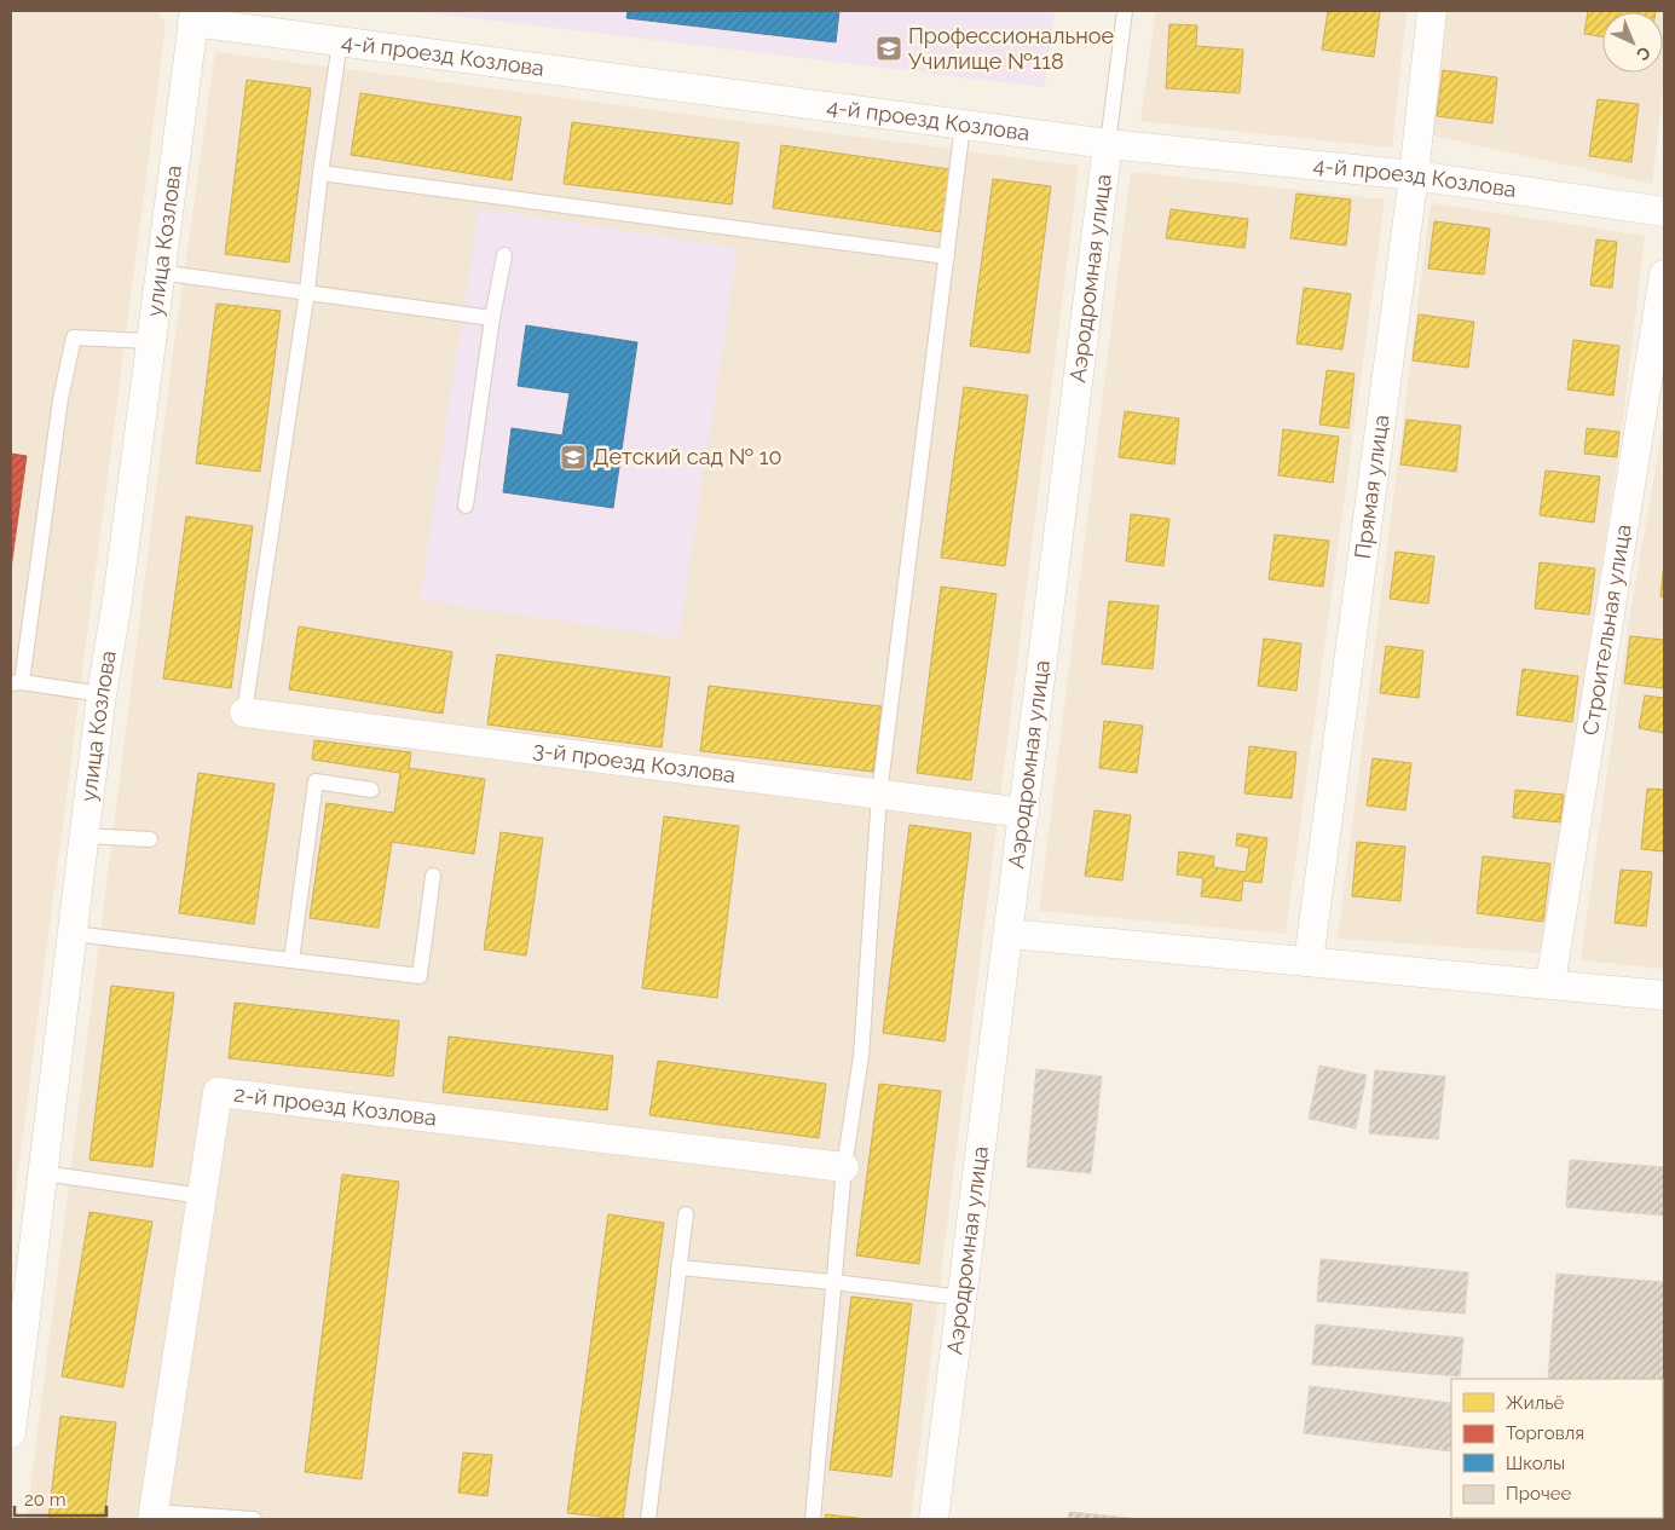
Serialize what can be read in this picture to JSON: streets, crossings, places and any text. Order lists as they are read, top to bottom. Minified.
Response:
{"streets":{"street":["4-й проезд Козлова","улица Козлова","Аэродромная улица","Прямая улица","Строительная улица","3-й проезд Козлова","2-й проезд Козлова"]},"crossings":[["4-й проезд Козлова","улица Козлова"],["4-й проезд Козлова","Аэродромная улица"],["4-й проезд Козлова","Прямая улица"],["Аэродромная улица","3-й проезд Козлова"]],"places":{"school or university":["Профессиональное Училище №118","Детский сад № 10"]},"legend":["Жильё","Торговля","Школы","Прочее"],"scale_bar":"20 m","north":"bottom right"}
